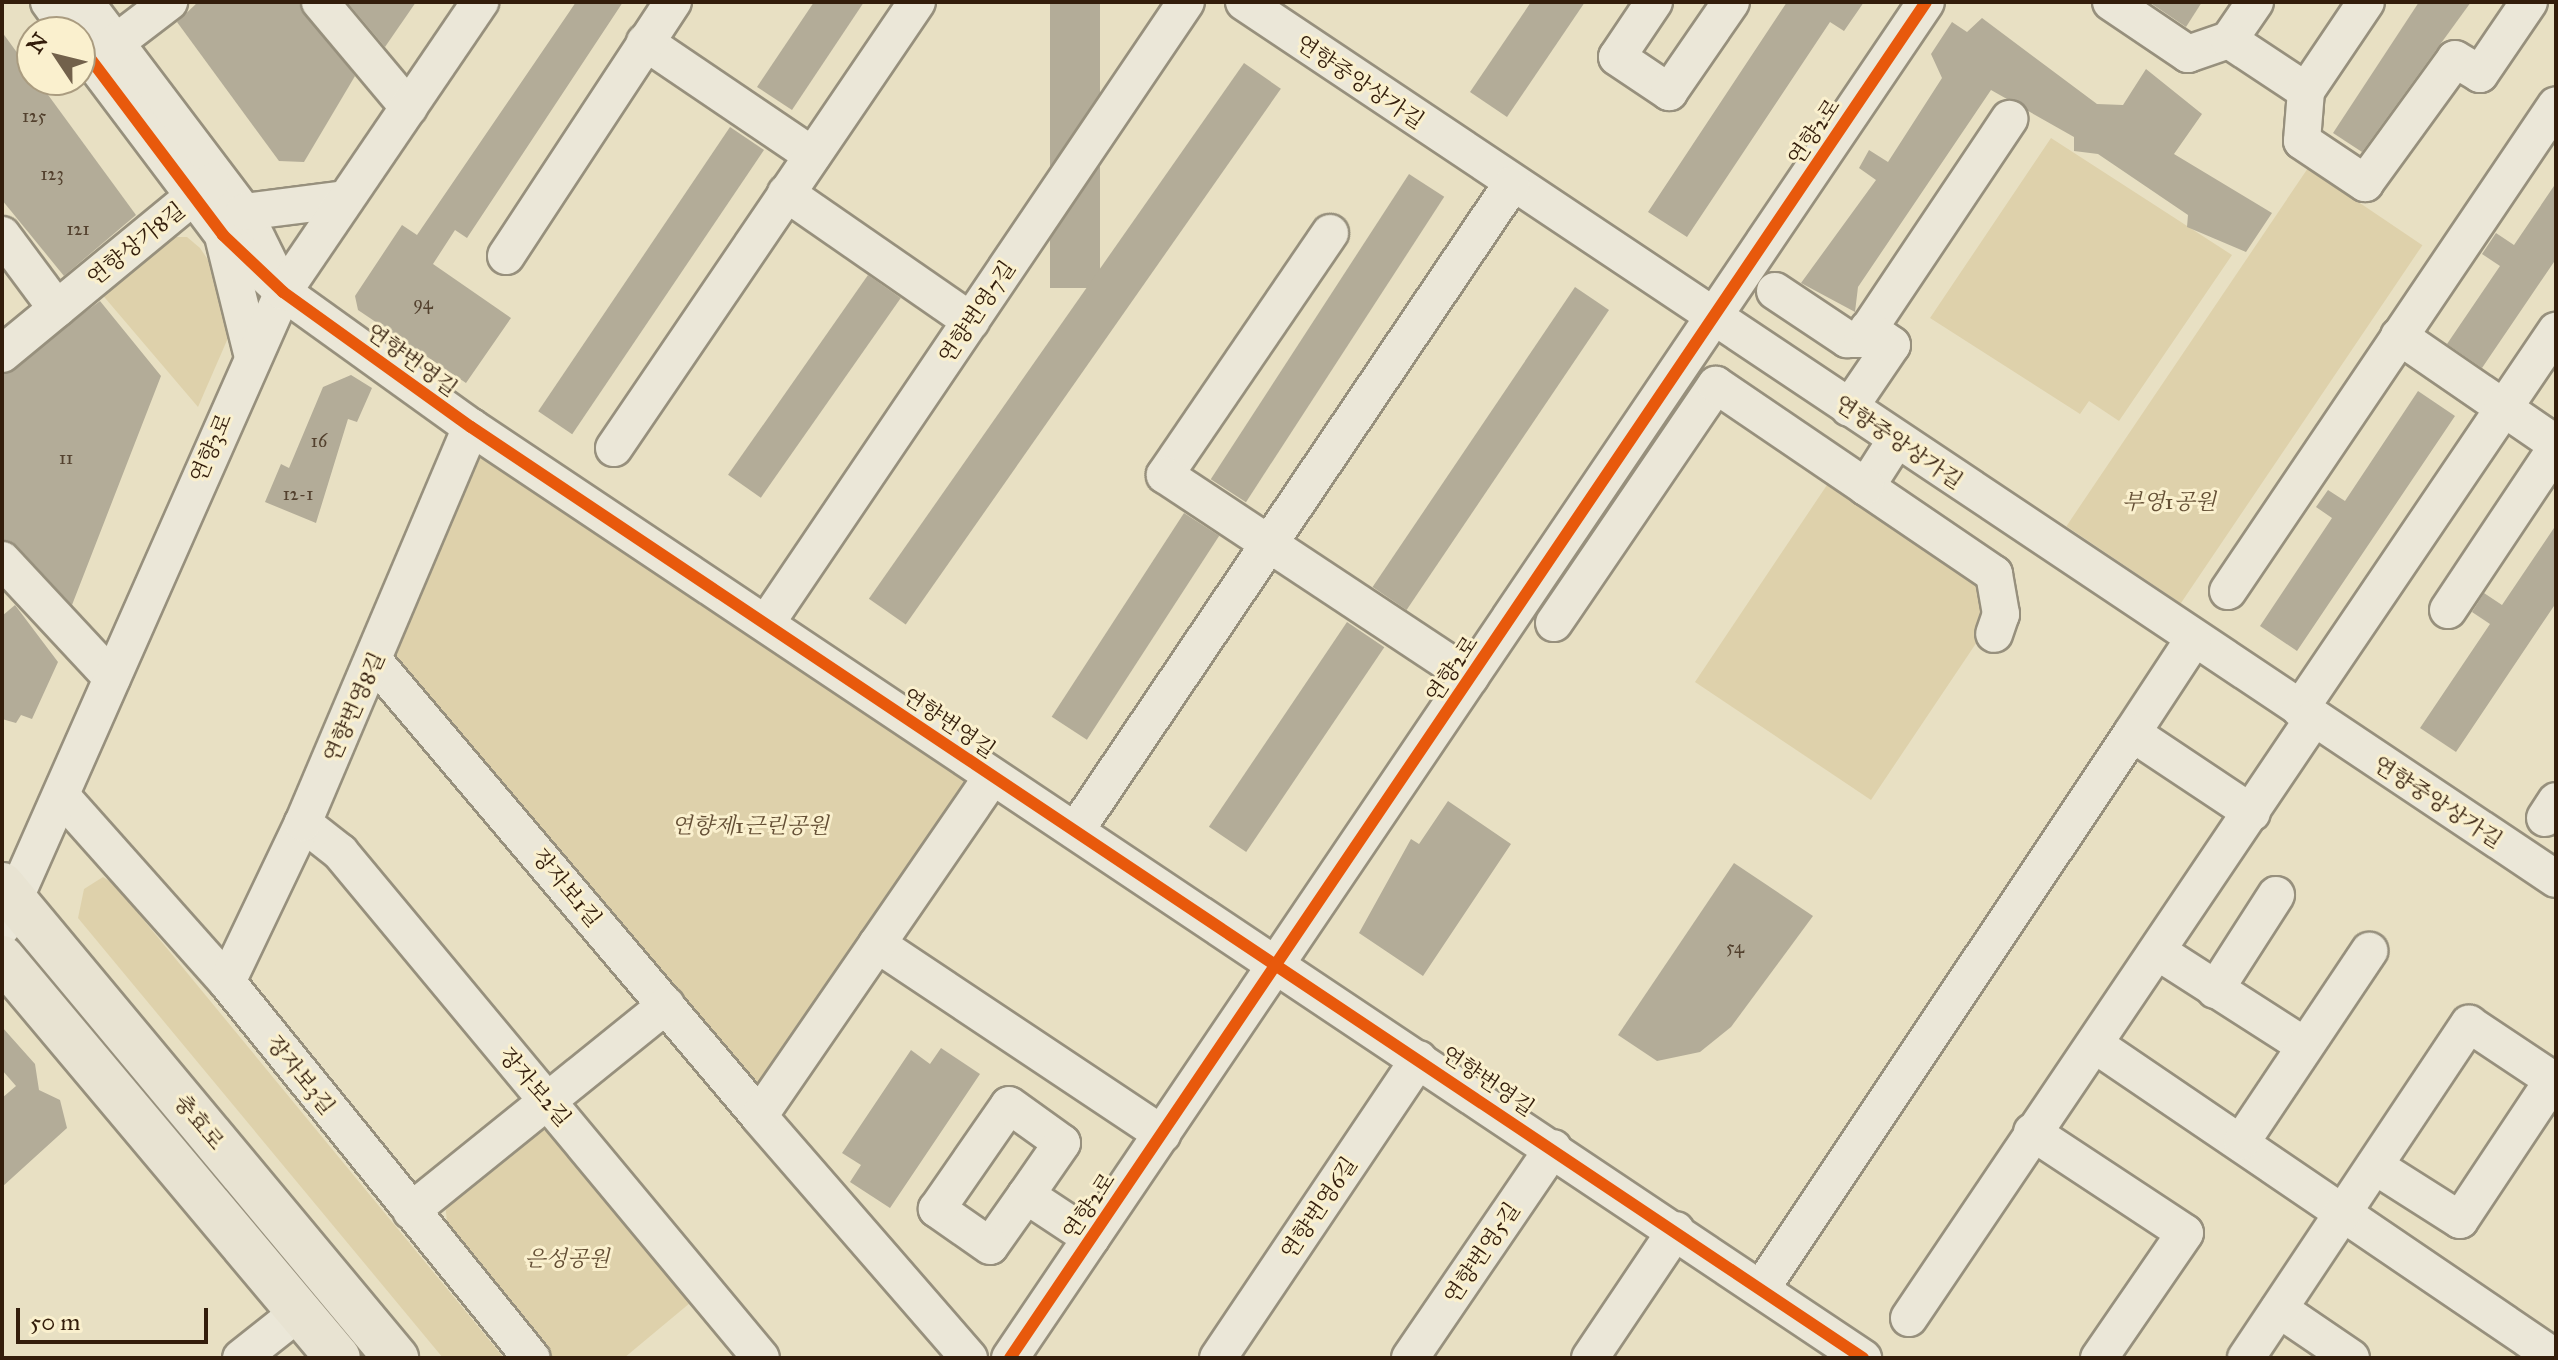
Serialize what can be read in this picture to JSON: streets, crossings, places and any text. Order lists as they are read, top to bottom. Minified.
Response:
{"streets":{"main road":["충효로"],"street":["연향중앙상가길","연향2로","연향상가8길","연향번영7길","연향번영길","연향3로","연향번영8길","장자보1길","장자보3길","장자보2길","연향번영6길","연향번영5길"]},"crossings":[["연향중앙상가길","연향2로"],["연향2로","연향번영길"],["연향상가8길","연향번영길"],["연향번영7길","연향번영길"],["연향번영길","연향3로"],["연향번영길","연향번영8길"],["연향번영길","연향번영6길"],["연향번영길","연향번영5길"],["연향3로","장자보3길"],["연향3로","충효로"],["연향번영8길","장자보1길"],["연향번영8길","장자보3길"],["연향번영8길","장자보2길"]],"parks":["부영1공원","연향제1근린공원","은성공원"],"house_numbers":["125","123","121","94","16","11","12-1","54"],"scale_bar":"50 m","north":"top left"}
